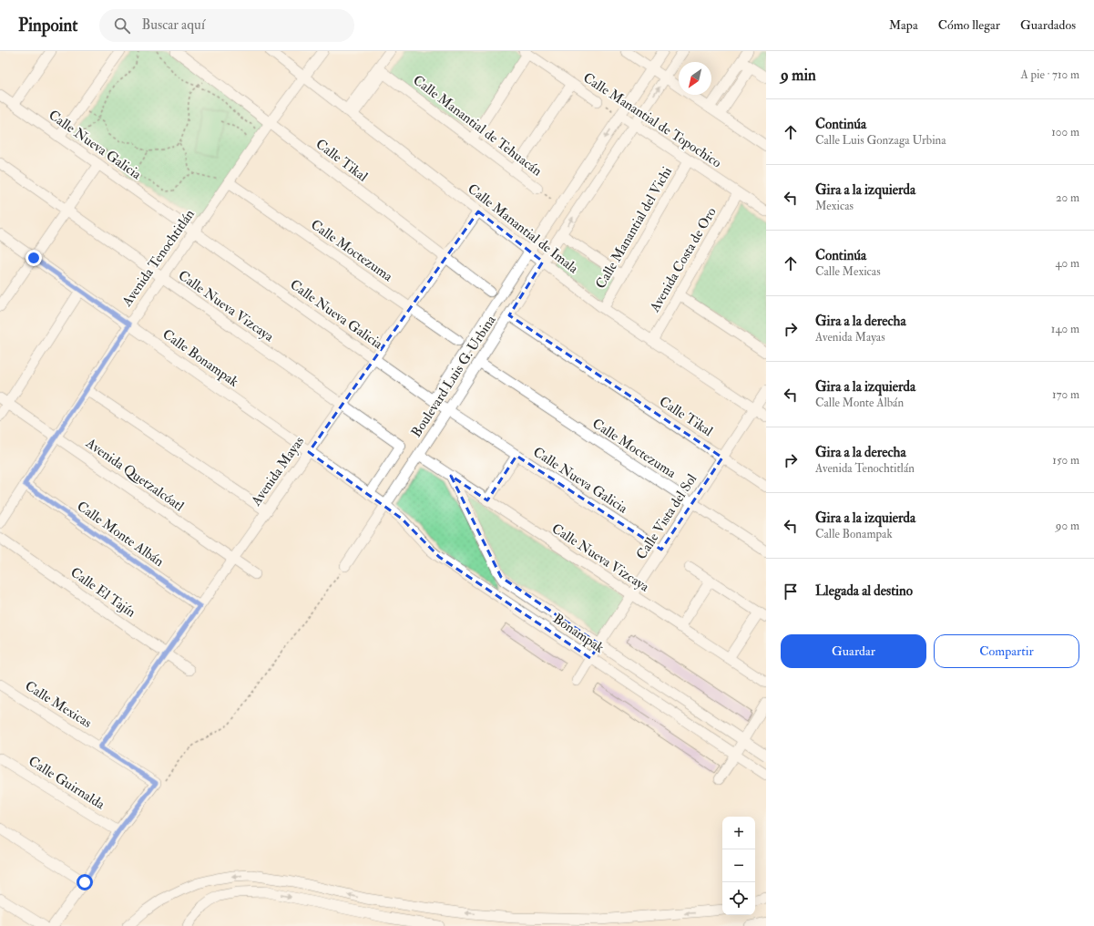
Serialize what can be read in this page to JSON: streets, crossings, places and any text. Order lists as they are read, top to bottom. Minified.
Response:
{"streets":{"street":["Calle Manantial de Topochico","Calle Manantial de Tehuacán","Calle Nueva Galicia","Calle Tikal","Calle Manantial del Vichi","Calle Manantial de Imala","Calle Moctezuma","Avenida Tenochtitlán","Avenida Costa de Oro","Calle Nueva Vizcaya","Calle Bonampak","Boulevard Luis G. Urbina","Avenida Mayas","Avenida Quetzalcóatl","Calle Vista del Sol","Calle Monte Albán","Calle El Tajín","Bonampak","Calle Mexicas","Calle Guirnalda"]},"crossings":[["Calle Manantial de Topochico","Calle Manantial del Vichi"],["Calle Manantial de Topochico","Avenida Costa de Oro"],["Calle Manantial de Topochico","Boulevard Luis G. Urbina"],["Calle Manantial de Tehuacán","Boulevard Luis G. Urbina"],["Calle Nueva Galicia","Avenida Tenochtitlán"],["Calle Nueva Galicia","Boulevard Luis G. Urbina"],["Calle Nueva Galicia","Avenida Mayas"],["Calle Nueva Galicia","Calle Vista del Sol"],["Calle Tikal","Avenida Tenochtitlán"],["Calle Tikal","Boulevard Luis G. Urbina"],["Calle Tikal","Avenida Mayas"],["Calle Tikal","Calle Vista del Sol"],["Calle Manantial del Vichi","Calle Manantial de Imala"],["Calle Manantial de Imala","Avenida Tenochtitlán"],["Calle Manantial de Imala","Avenida Costa de Oro"],["Calle Manantial de Imala","Boulevard Luis G. Urbina"],["Calle Manantial de Imala","Avenida Mayas"],["Calle Manantial de Imala","Calle Vista del Sol"],["Calle Moctezuma","Avenida Tenochtitlán"],["Calle Moctezuma","Boulevard Luis G. Urbina"],["Calle Moctezuma","Avenida Mayas"],["Calle Moctezuma","Calle Vista del Sol"],["Avenida Tenochtitlán","Calle Nueva Vizcaya"],["Avenida Tenochtitlán","Calle Bonampak"],["Avenida Tenochtitlán","Avenida Quetzalcóatl"],["Avenida Tenochtitlán","Calle Monte Albán"],["Calle Nueva Vizcaya","Boulevard Luis G. Urbina"],["Calle Nueva Vizcaya","Avenida Mayas"],["Calle Nueva Vizcaya","Calle Vista del Sol"],["Calle Nueva Vizcaya","Bonampak"],["Calle Bonampak","Boulevard Luis G. Urbina"],["Calle Bonampak","Avenida Mayas"],["Calle Bonampak","Bonampak"],["Boulevard Luis G. Urbina","Bonampak"],["Avenida Mayas","Avenida Quetzalcóatl"],["Avenida Mayas","Calle Monte Albán"],["Avenida Mayas","Calle El Tajín"],["Avenida Mayas","Calle Mexicas"],["Calle Vista del Sol","Bonampak"]],"north":"bottom left","page":{"header":"Pinpoint","search":"Buscar aquí","nav":["Mapa","Cómo llegar","Guardados"],"heading":["9 min","A pie · 710 m"],"list":[["Continúa","Calle Luis Gonzaga Urbina","100 m"],["Gira a la izquierda","Mexicas","20 m"],["Continúa","Calle Mexicas","40 m"],["Gira a la derecha","Avenida Mayas","140 m"],["Gira a la izquierda","Calle Monte Albán","170 m"],["Gira a la derecha","Avenida Tenochtitlán","150 m"],["Gira a la izquierda","Calle Bonampak","90 m"],"Llegada al destino"],"buttons":["Guardar","Compartir"],"map_buttons":["+","−"]}}
